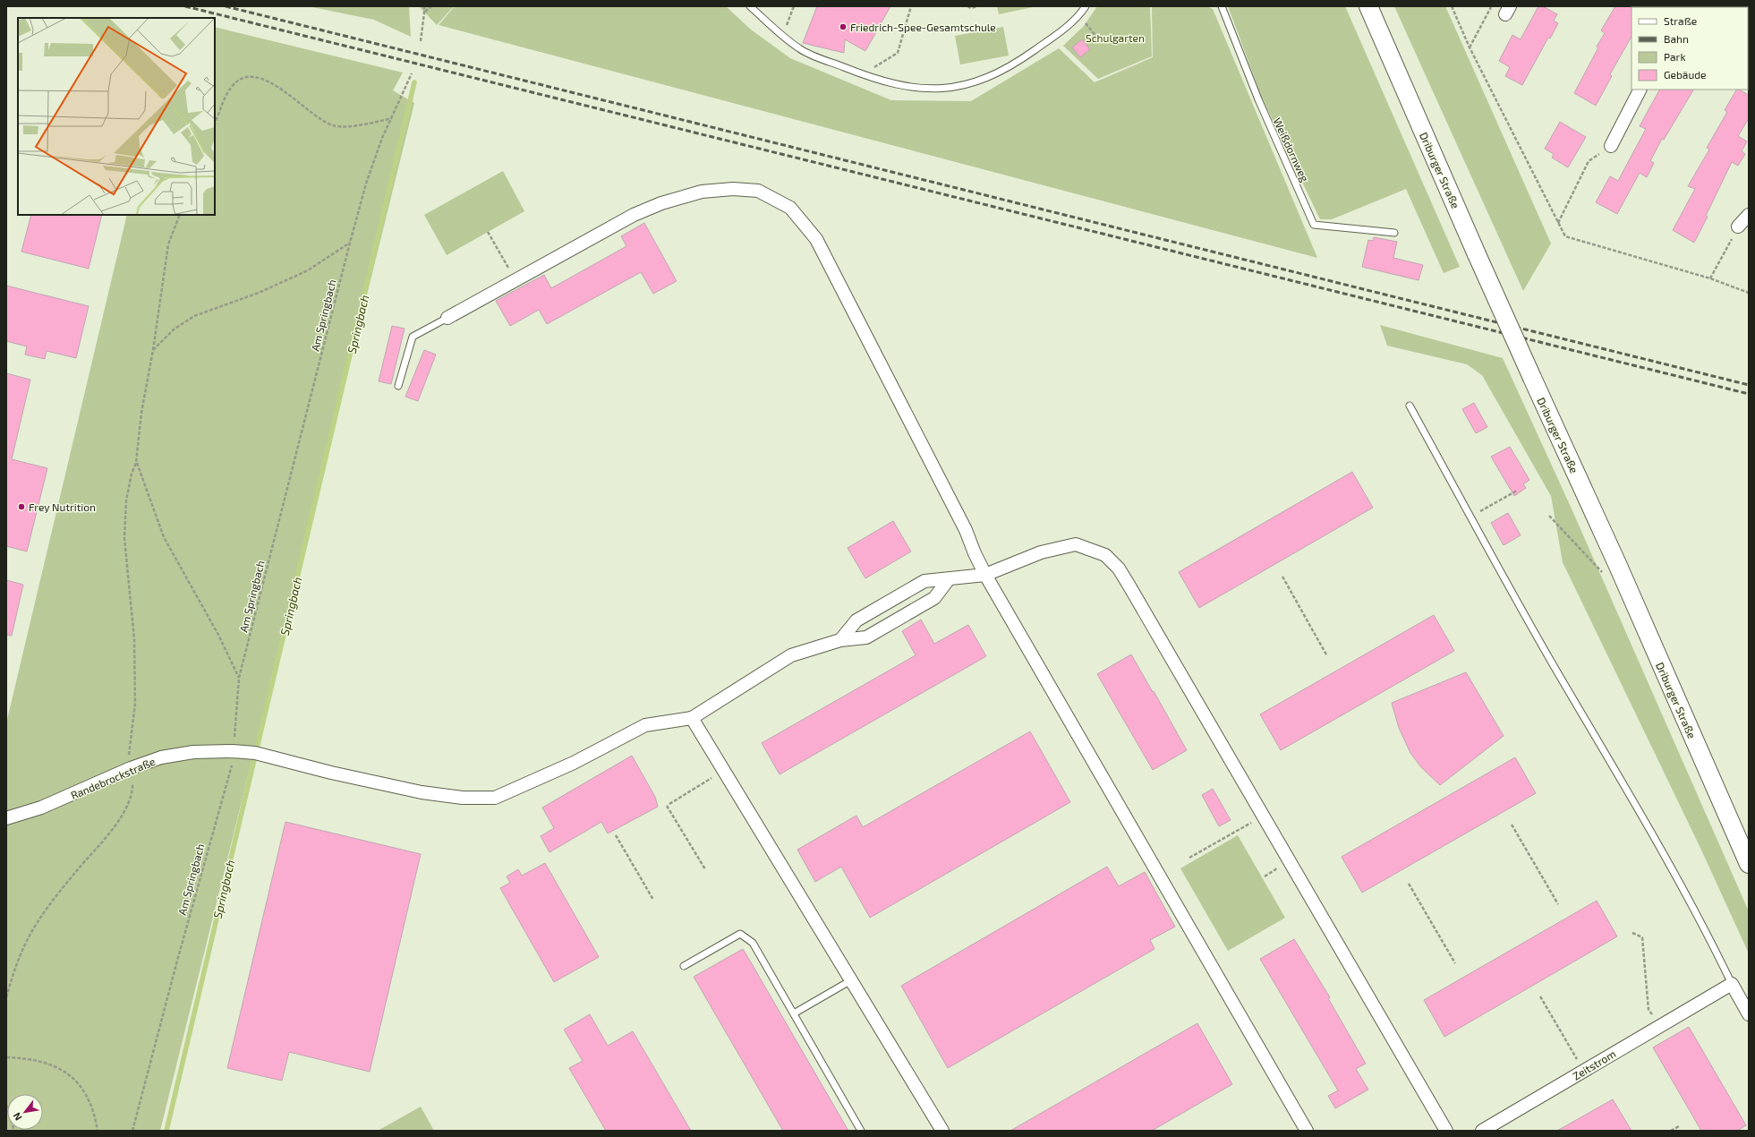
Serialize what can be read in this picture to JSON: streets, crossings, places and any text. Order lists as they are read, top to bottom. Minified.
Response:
{"streets":{"main road":["Driburger Straße"],"street":["Randebrockstraße","Zeitstrom"],"lane":["Weißdornweg"],"path":["Am Springbach"]},"crossings":[["Am Springbach","Randebrockstraße"]],"water":["Springbach"],"parks":["Schulgarten"],"places":["Friedrich-Spee-Gesamtschule","Frey Nutrition"],"legend":["Straße","Bahn","Park","Gebäude"],"north":"bottom left"}
